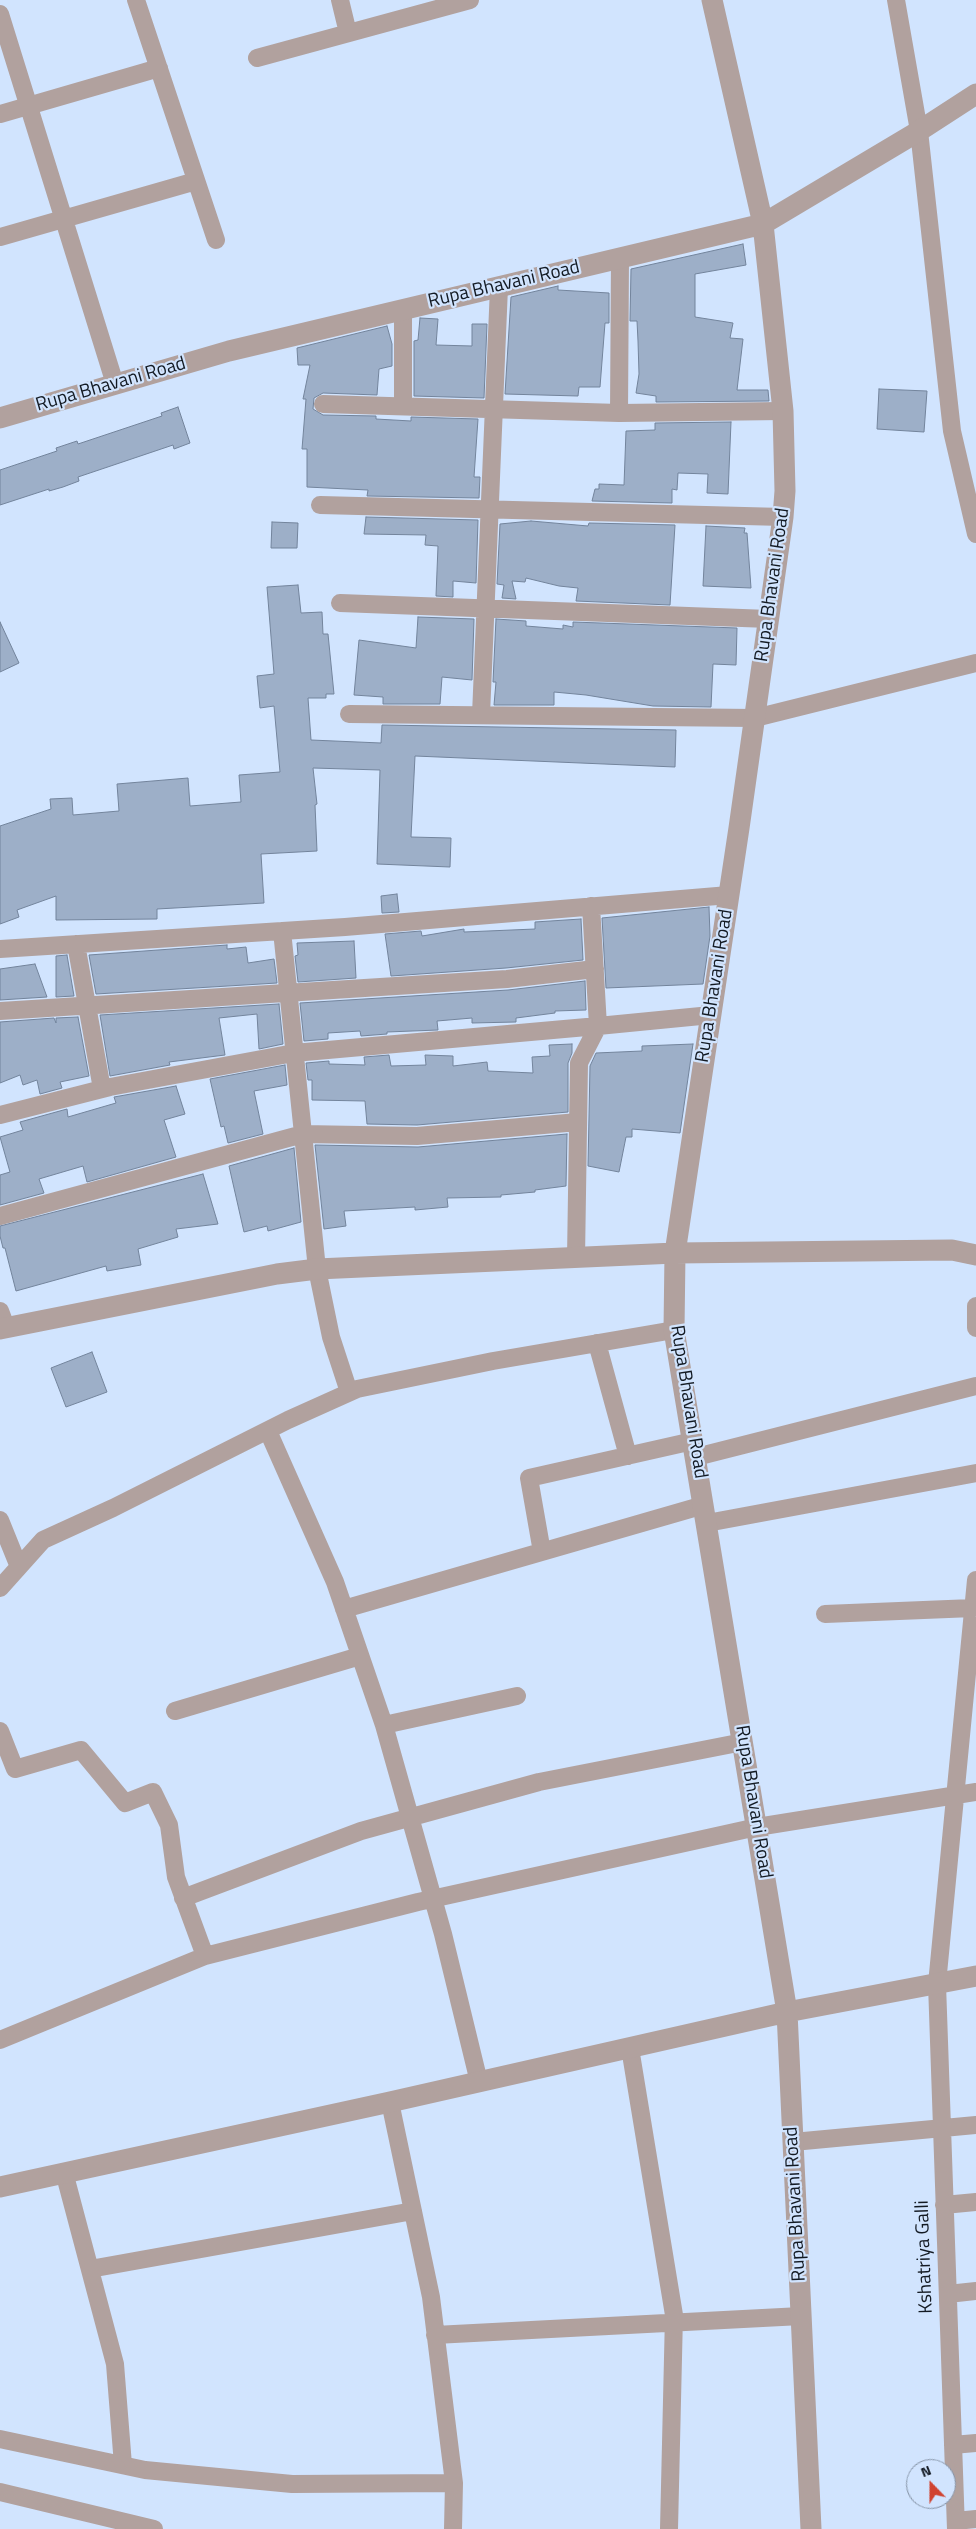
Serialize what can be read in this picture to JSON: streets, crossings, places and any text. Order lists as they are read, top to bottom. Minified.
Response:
{"streets":{"street":["Rupa Bhavani Road","Kshatriya Galli"]},"north":"top"}
